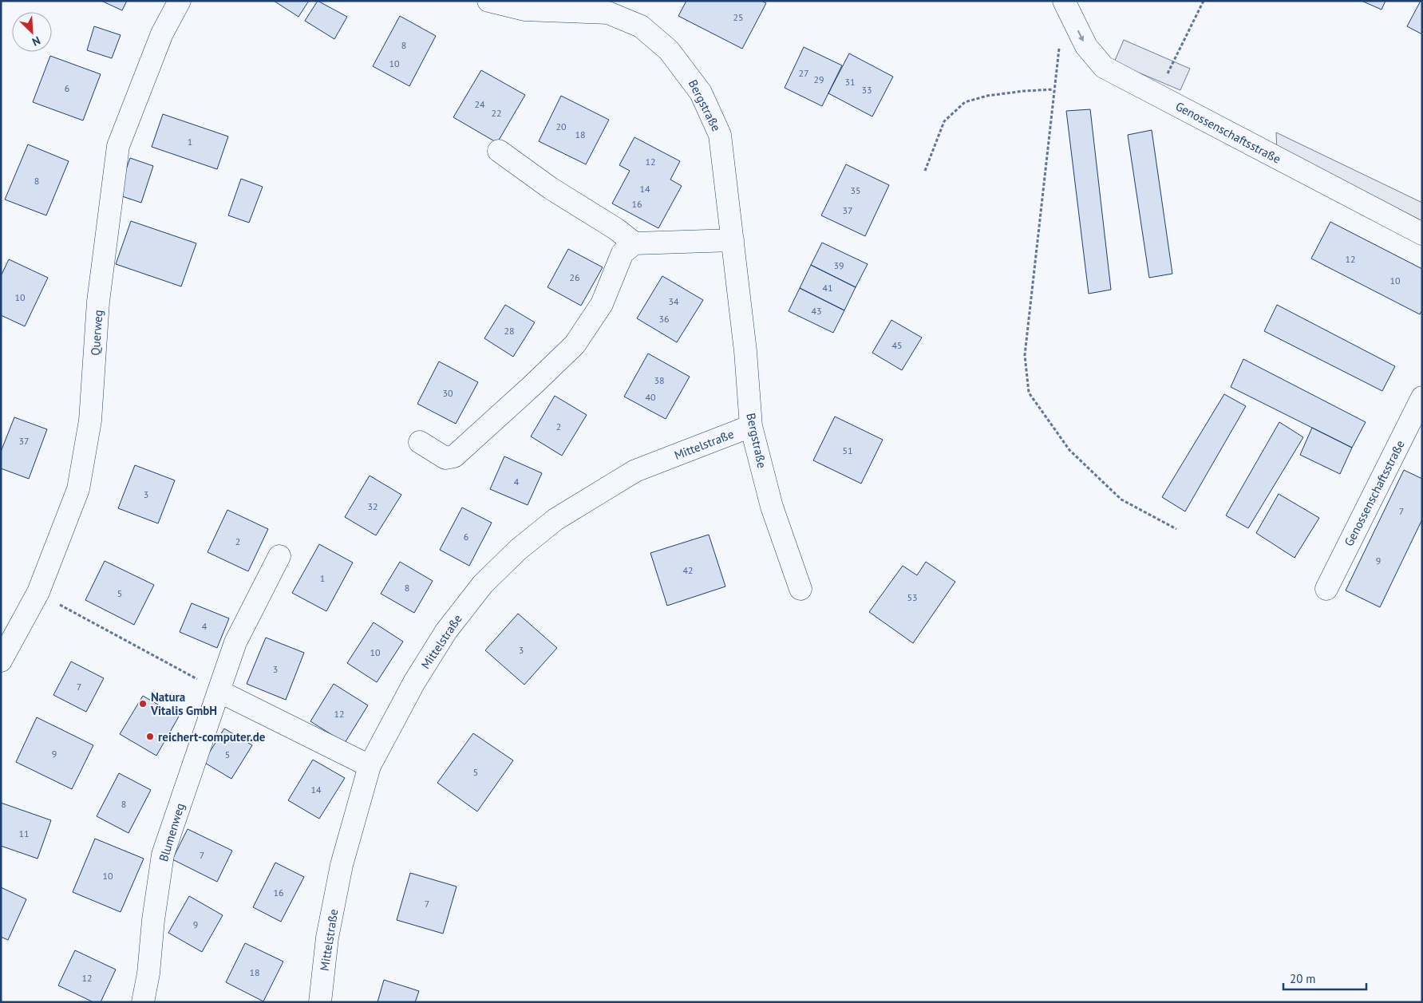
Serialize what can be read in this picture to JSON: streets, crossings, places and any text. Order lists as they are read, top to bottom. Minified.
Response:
{"streets":{"street":["Bergstraße","Genossenschaftsstraße","Querweg","Mittelstraße","Blumenweg"]},"crossings":[["Bergstraße","Mittelstraße"]],"places":["Natura Vitalis GmbH","reichert-computer.de"],"house_numbers":["25","8","10","27","29","31","6","33","24","22","20","18","1","12","8","14","35","16","37","12","39","26","10","41","10","34","43","36","28","45","38","30","40","2","37","51","4","3","32","7","6","2","9","42","1","8","5","53","4","3","10","3","7","12","9","5","5","14","8","11","7","10","16","7","9","18","12"],"scale_bar":"20 m","north":"bottom right"}
